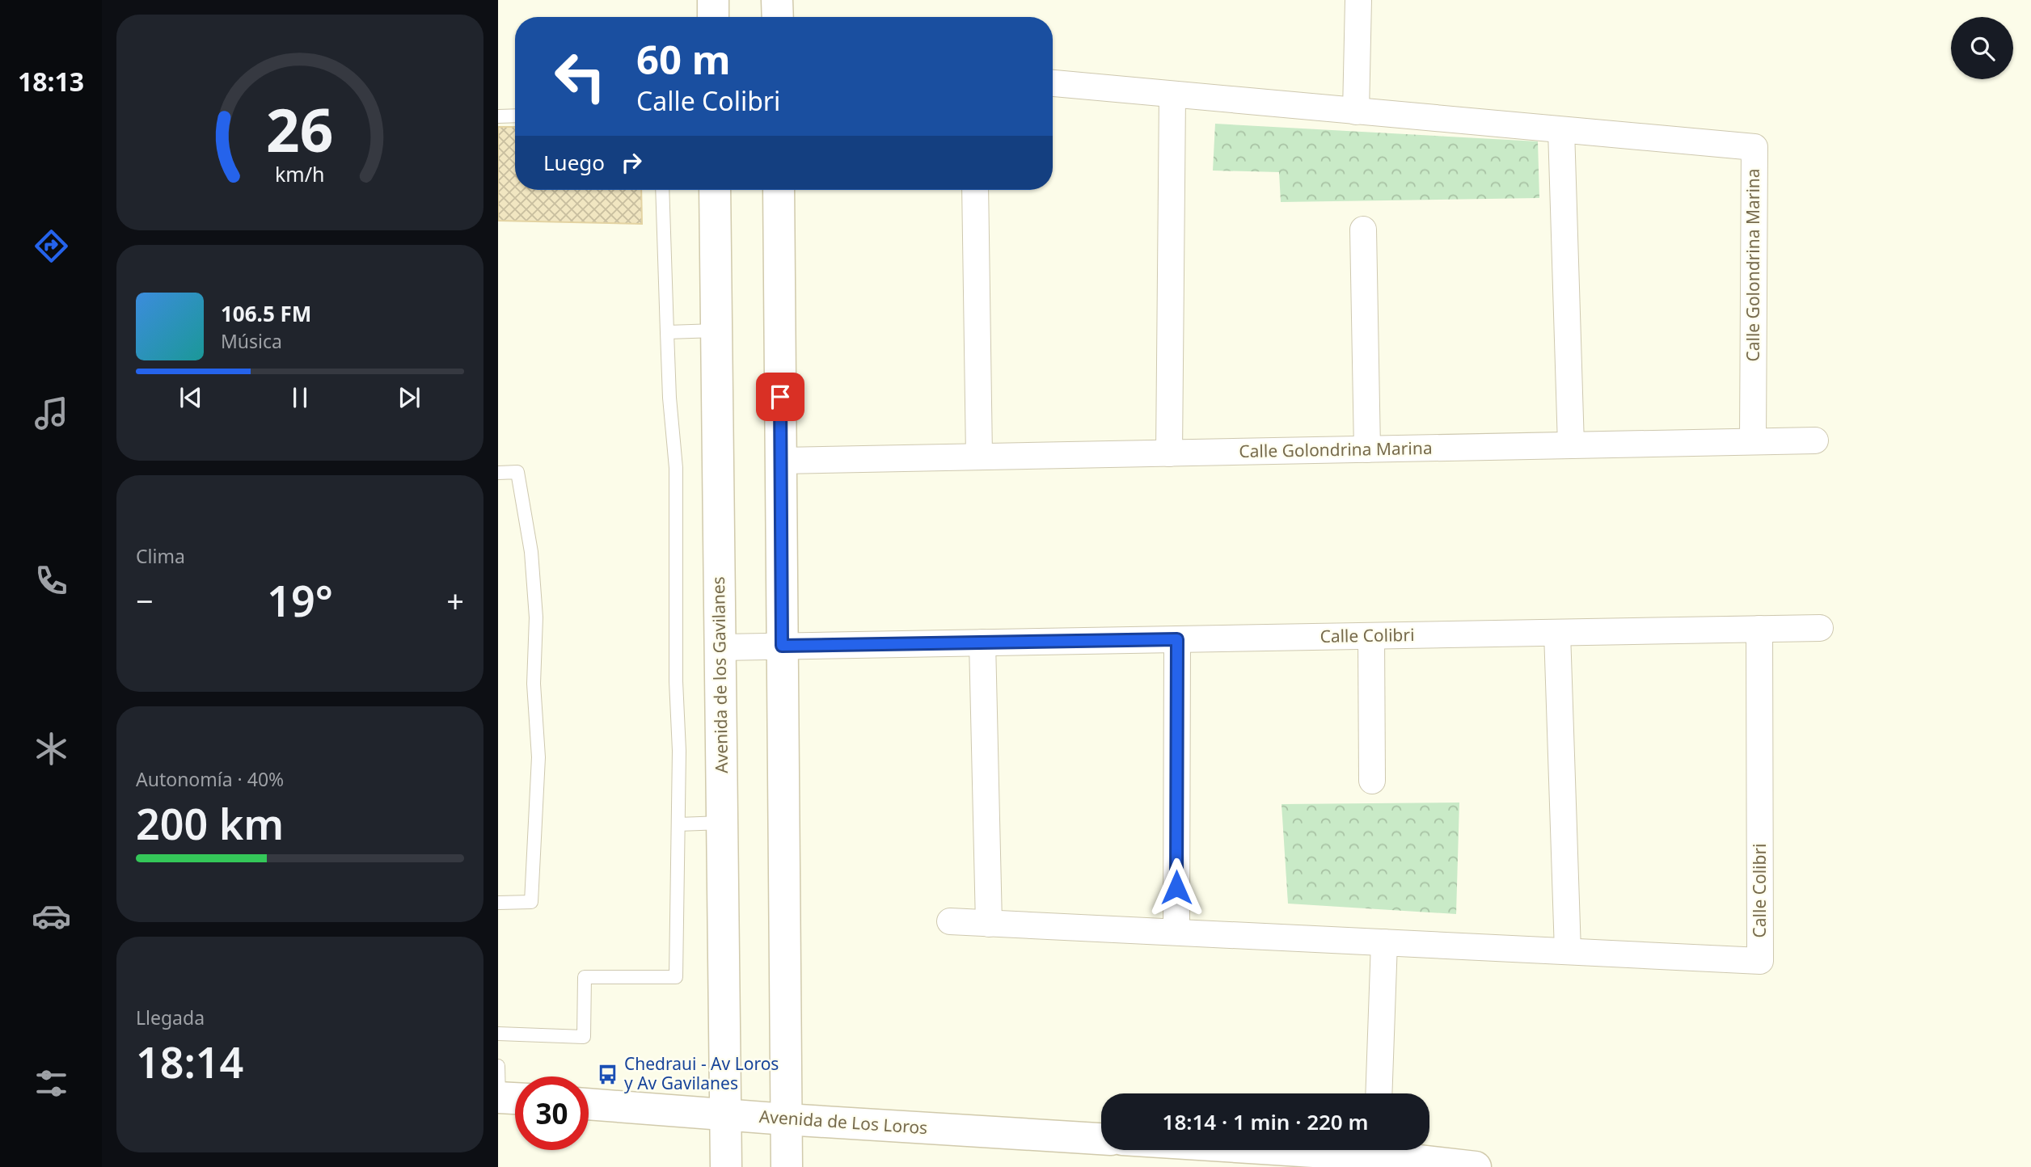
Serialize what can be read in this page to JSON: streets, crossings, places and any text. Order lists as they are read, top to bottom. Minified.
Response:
{"streets":{"main road":["Avenida de los Gavilanes","Avenida de Los Loros"],"street":["Calle Golondrina Marina","Calle Colibri"]},"crossings":[["Calle Colibri","Avenida de los Gavilanes"],["Avenida de los Gavilanes","Avenida de Los Loros"]],"places":{"bus stop":["Chedraui - Av Loros y Av Gavilanes"]},"page":{"tabs":"18:13","turn":["60 m","Calle Colibri"],"then":"Luego","song":["106.5 FM","Música"],"tile":["Clima",["Autonomía · 40%","200 km"],["Llegada","18:14"]],"heat":["−","19°","+"],"limit":"30","trip":"18:14 · 1 min · 220 m","gauge":["26","km/h"]}}
